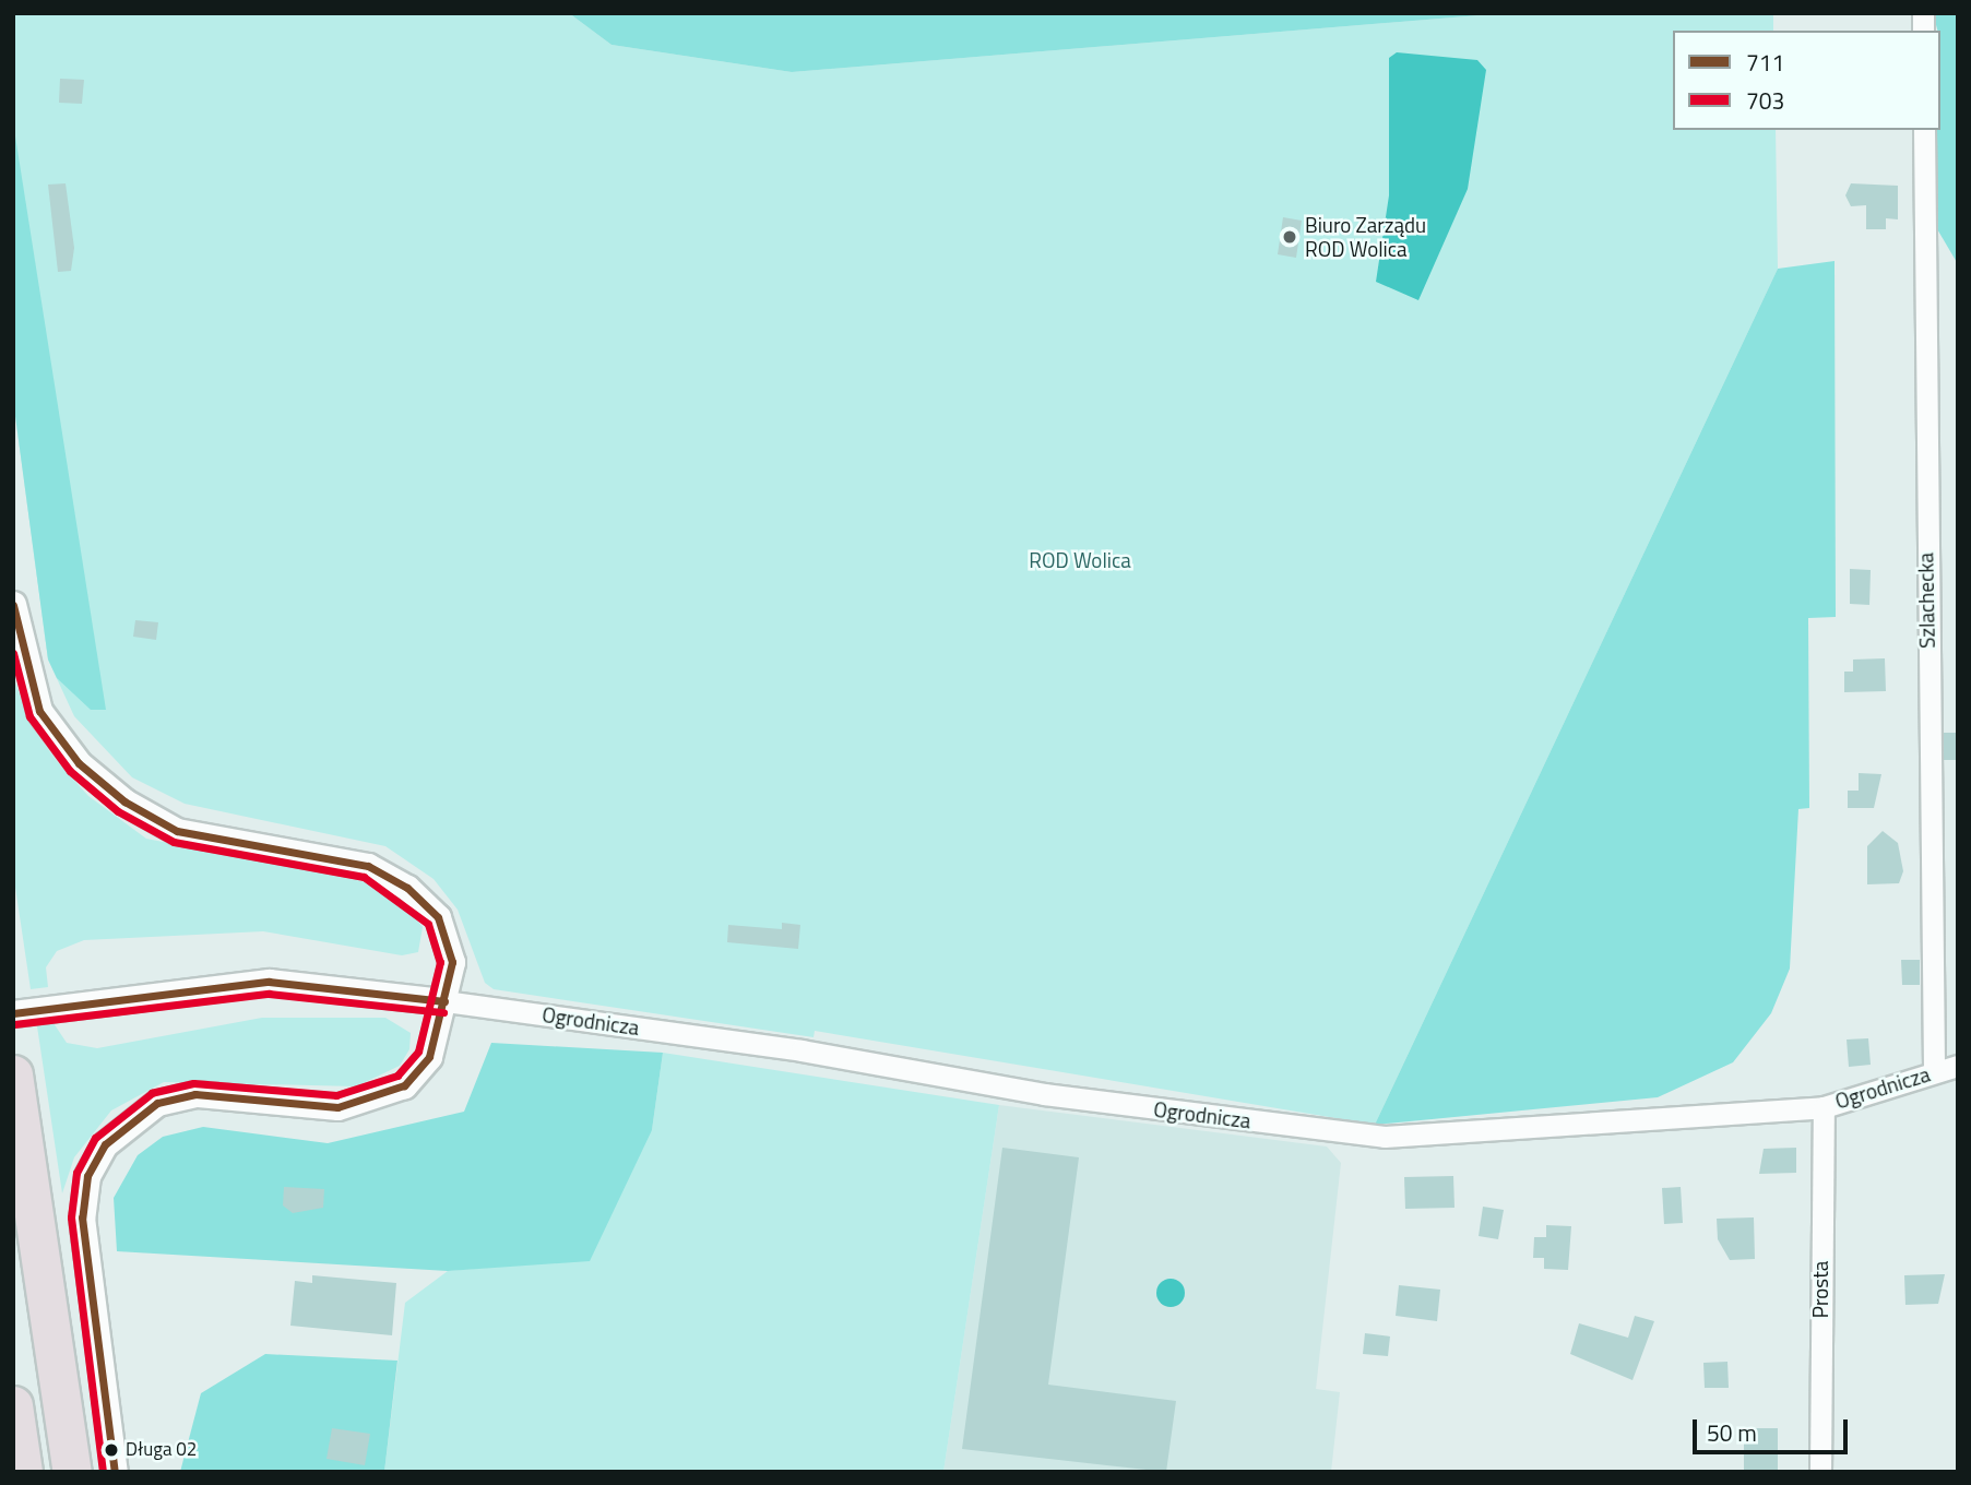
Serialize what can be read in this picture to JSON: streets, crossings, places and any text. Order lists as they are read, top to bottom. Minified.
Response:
{"streets":{"street":["Szlachecka","Ogrodnicza","Prosta"]},"crossings":[["Szlachecka","Ogrodnicza"],["Ogrodnicza","Prosta"]],"parks":["ROD Wolica"],"places":["Biuro Zarządu ROD Wolica","Długa 02"],"lines":["transit line 711","transit line 703"],"legend":["711","703"],"scale_bar":"50 m"}
